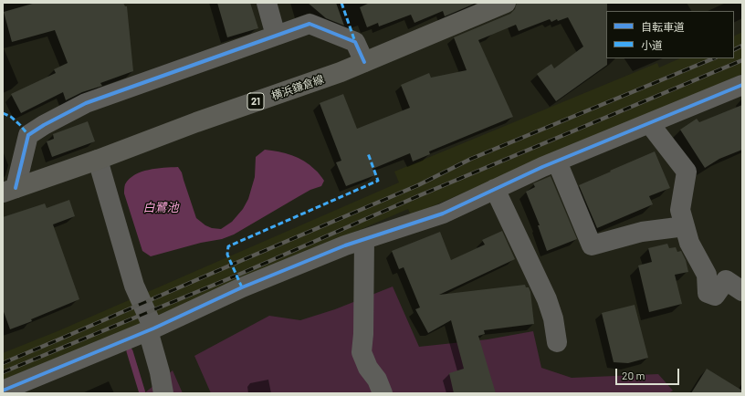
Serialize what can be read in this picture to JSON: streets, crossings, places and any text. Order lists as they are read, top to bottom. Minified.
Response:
{"streets":{"main road":["横浜鎌倉線","21"]},"water":["白鷺池"],"legend":["自転車道","小道"],"scale_bar":"20 m"}
